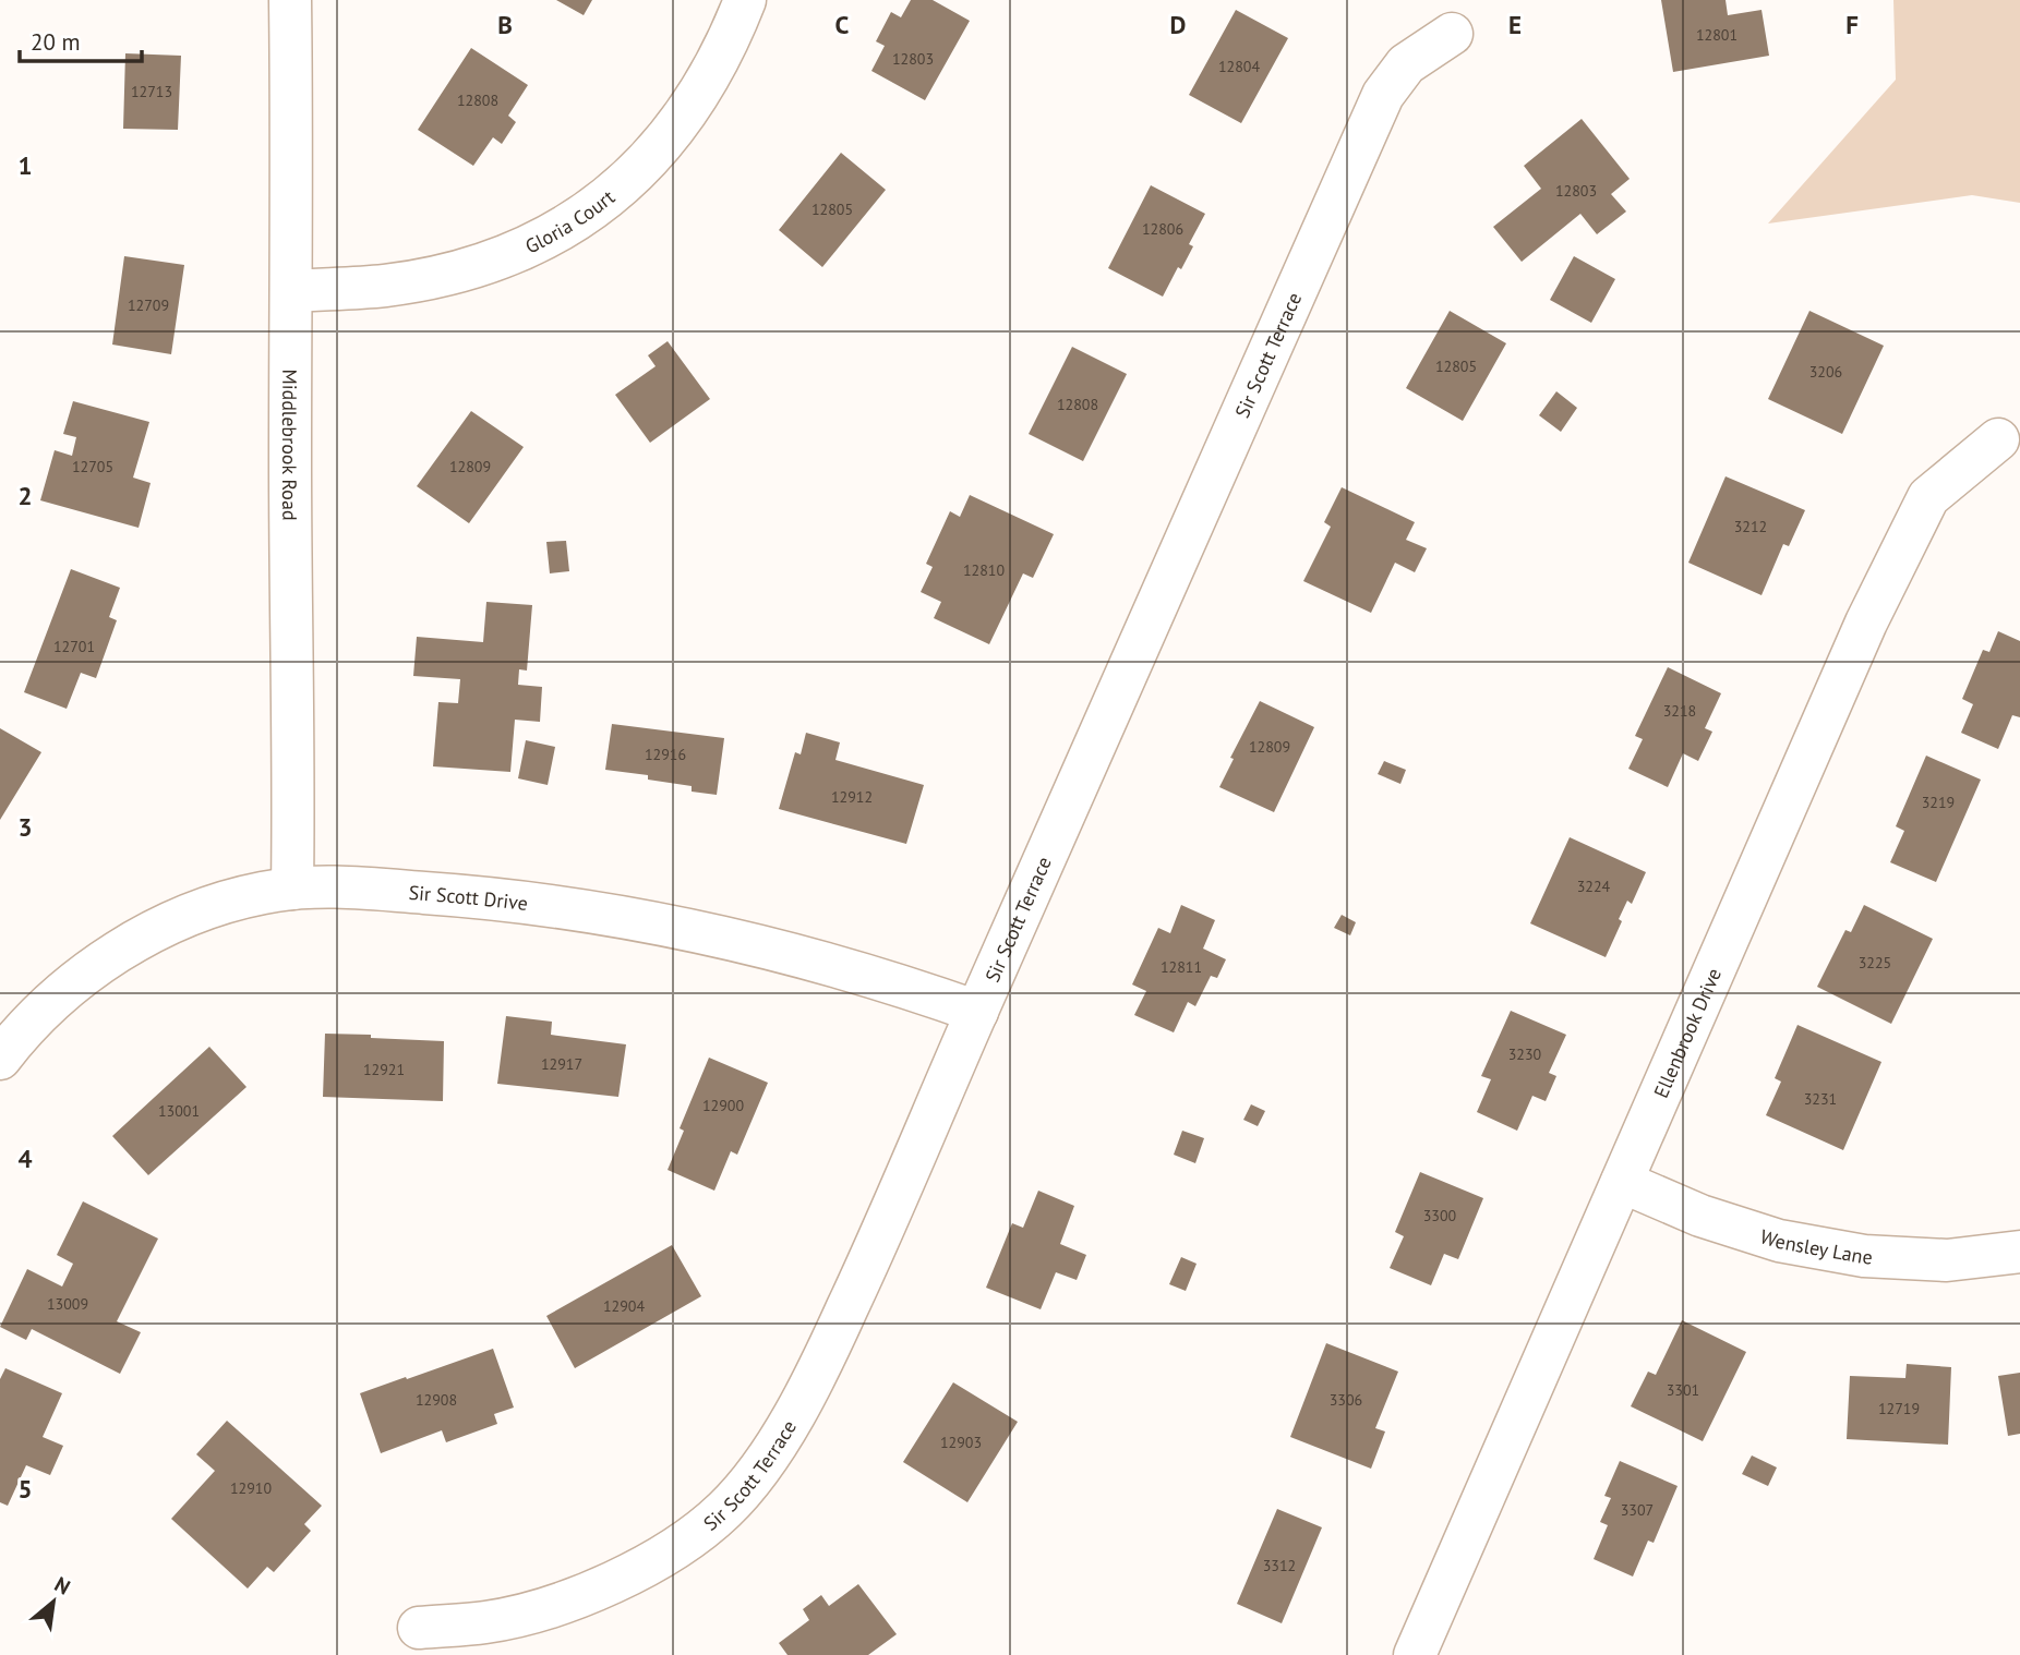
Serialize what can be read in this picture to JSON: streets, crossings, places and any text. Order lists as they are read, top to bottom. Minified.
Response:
{"streets":{"street":["Gloria Court","Sir Scott Terrace","Middlebrook Road","Sir Scott Drive","Ellenbrook Drive","Wensley Lane"]},"crossings":[["Gloria Court","Middlebrook Road"],["Sir Scott Terrace","Sir Scott Drive"],["Middlebrook Road","Sir Scott Drive"],["Ellenbrook Drive","Wensley Lane"]],"house_numbers":["12801","12803","12804","12713","12808","12803","12805","12806","12709","12805","3206","12808","12705","12809","3212","12810","12701","3218","12809","12916","12912","3219","3224","3225","12811","3230","12917","12921","3231","12900","13001","3300","13009","12904","3301","12908","3306","12719","12903","12910","3307","3312"],"scale_bar":"20 m","north":"top right","grid":{"columns":["B","C","D","E","F"],"rows":["1","2","3","4","5"]}}
